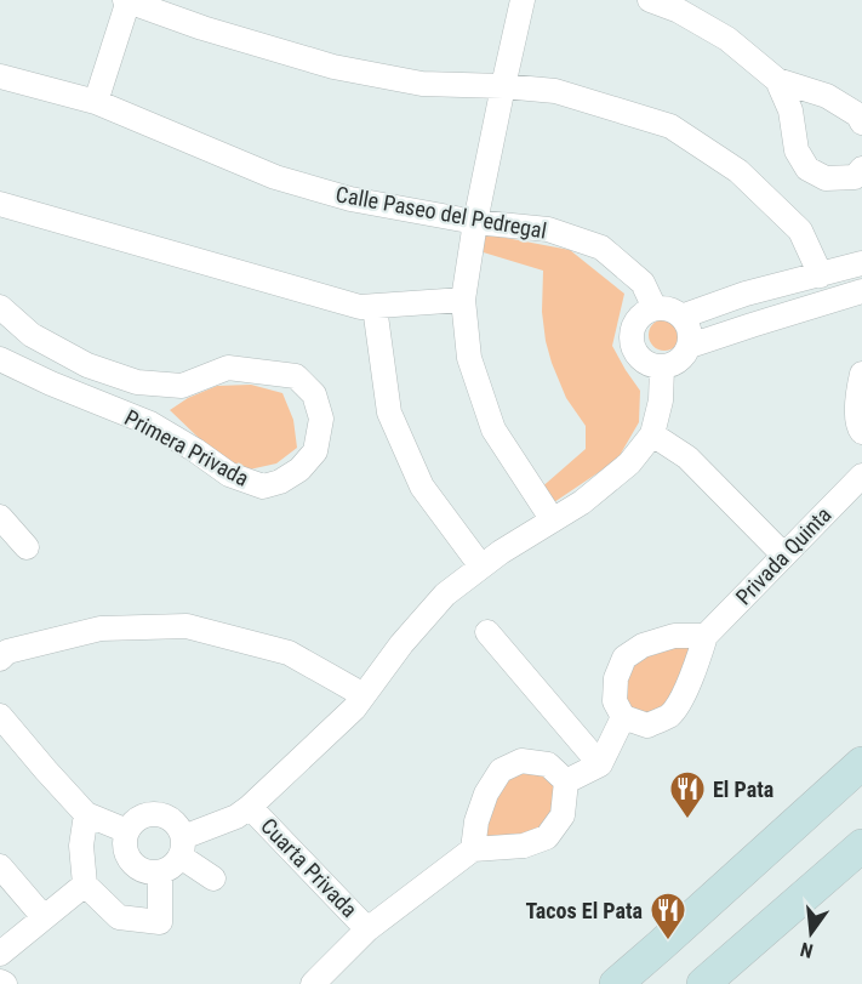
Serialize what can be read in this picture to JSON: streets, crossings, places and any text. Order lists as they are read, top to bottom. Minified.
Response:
{"streets":{"street":["Calle Paseo del Pedregal","Primera Privada","Privada Quinta","Cuarta Privada"]},"places":{"restaurant":["El Pata","Tacos El Pata"]},"north":"bottom"}
